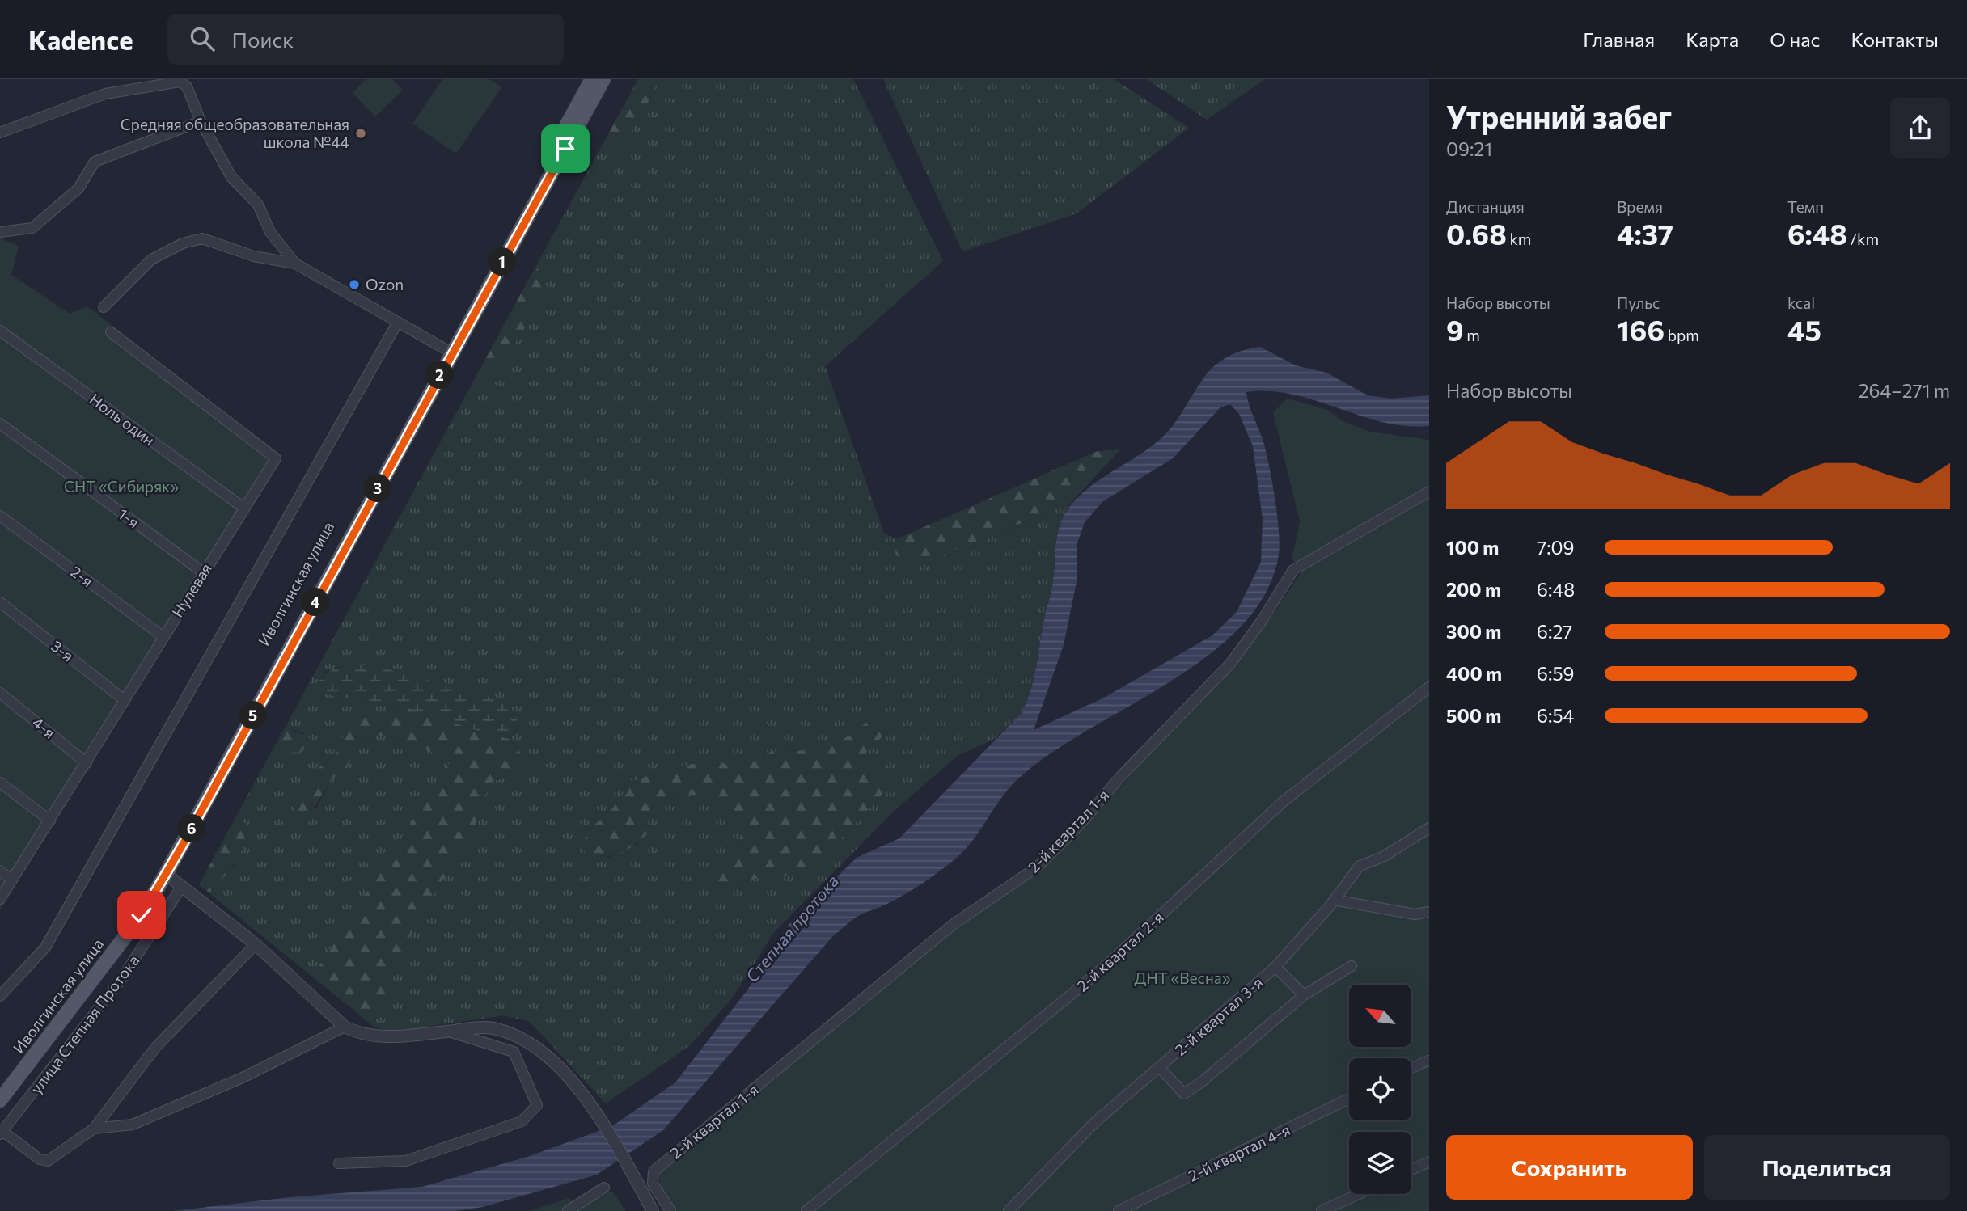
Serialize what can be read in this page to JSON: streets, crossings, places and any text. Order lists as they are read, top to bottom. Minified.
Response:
{"streets":{"main road":["Иволгинская улица"],"street":["Ноль один","1-я","2-я","Нулевая","3-я","4-я","2-й квартал 1-я","2-й квартал 2-я","2-й квартал 3-я","улица Степная Протока","2-й квартал 4-я"]},"crossings":[["Ноль один","Нулевая"],["1-я","Нулевая"],["2-я","Нулевая"],["Нулевая","3-я"],["Нулевая","4-я"]],"water":["Степная протока"],"parks":["СНТ «Сибиряк»","ДНТ «Весна»"],"places":["Средняя общеобразовательная школа №44","Ozon"],"north":"top left","page":{"header":"Kadence","search":"Поиск","nav":["Главная","Карта","О нас","Контакты"],"heading":["Утренний забег","09:21"],"stats":[["Дистанция","0.68 km"],["Время","4:37"],["Темп","6:48 /km"],["Набор высоты","9 m"],["Пульс","166 bpm"],["kcal","45"]],"pins":["1","2","3","4","5","6"],"chart":["Набор высоты","264–271 m"],"list":[{"name":"100 m","note":"7:09"},{"name":"200 m","note":"6:48"},{"name":"300 m","note":"6:27"},{"name":"400 m","note":"6:59"},{"name":"500 m","note":"6:54"}],"buttons":["Сохранить","Поделиться"]}}
